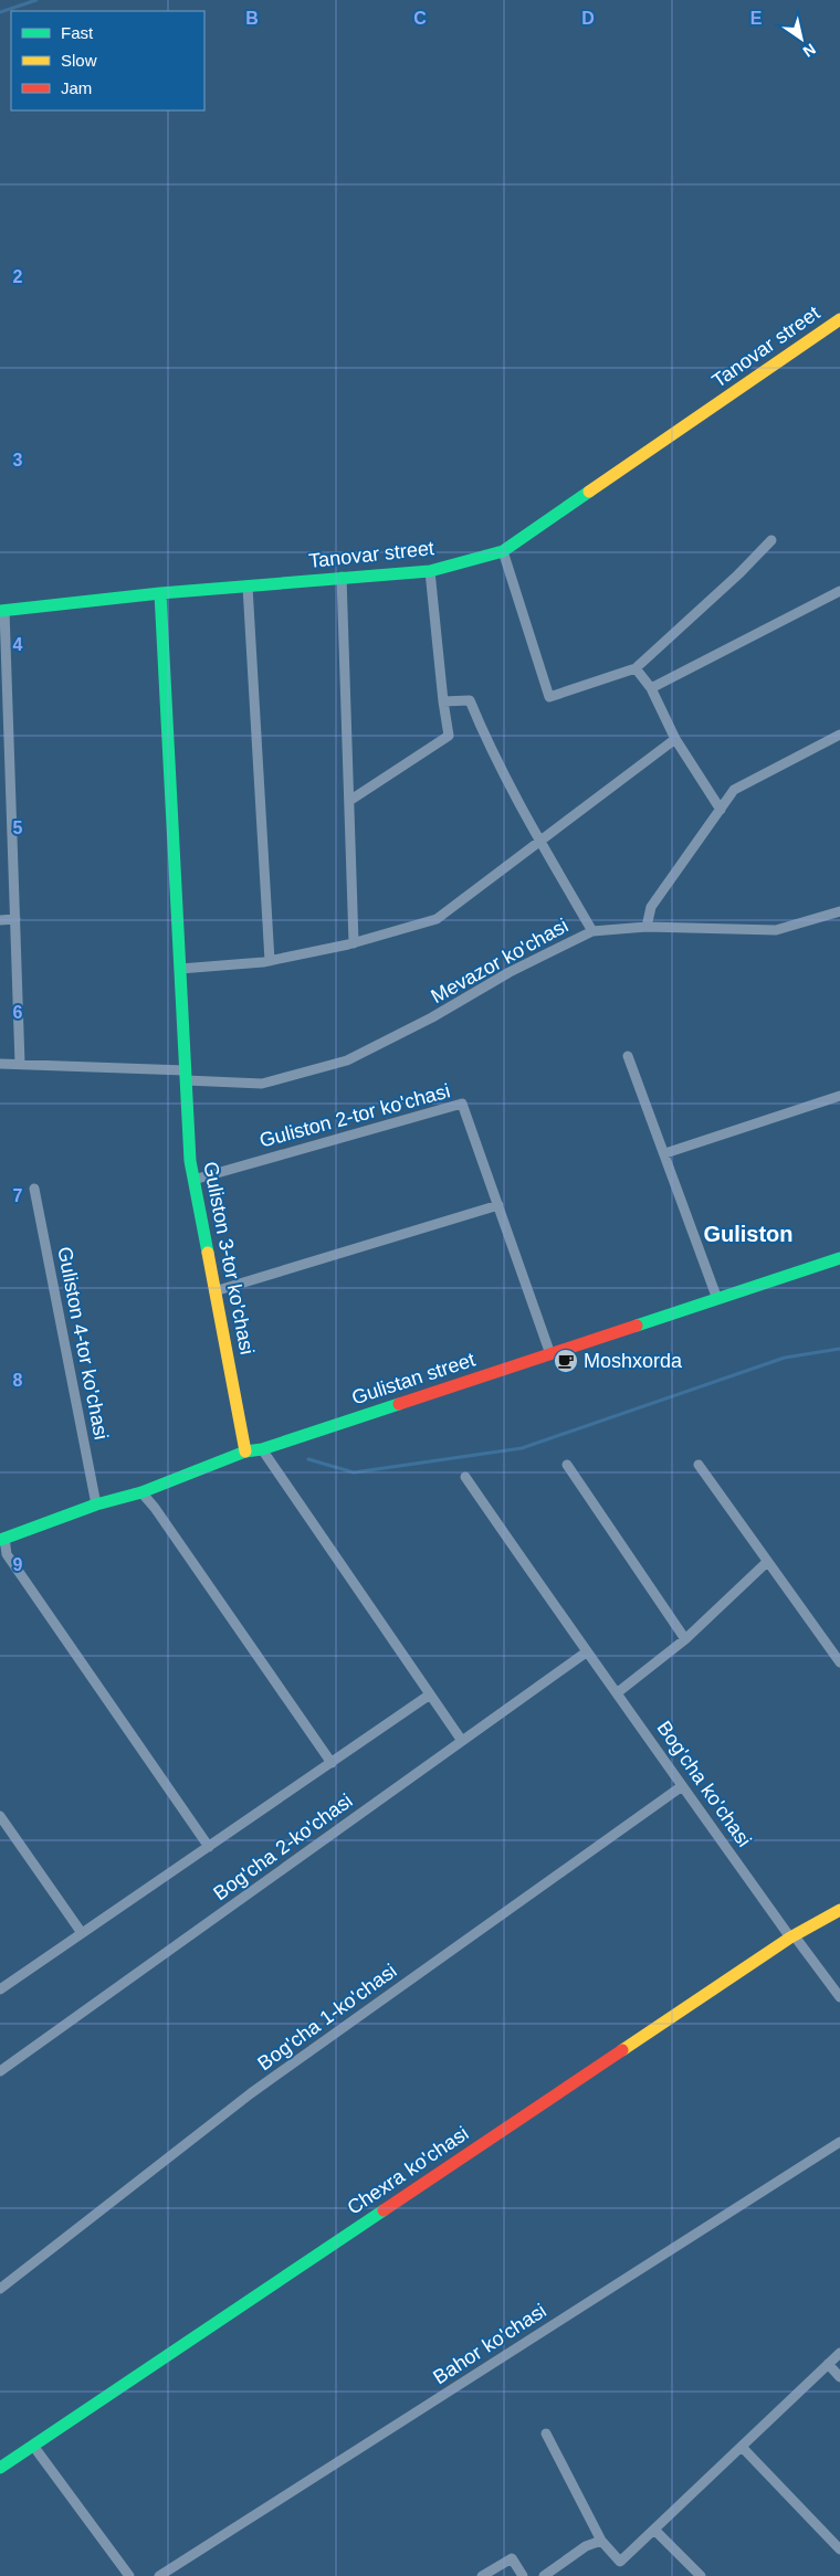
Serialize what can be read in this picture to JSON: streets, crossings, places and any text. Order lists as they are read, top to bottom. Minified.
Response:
{"streets":{"street":["Tanovar street","Mevazor ko'chasi","Guliston 2-tor ko'chasi","Guliston 3-tor ko'chasi","Guliston 4-tor ko'chasi","Gulistan street","Bog'cha ko'chasi","Bog'cha 2-ko'chasi","Bog'cha 1-ko'chasi","Chexra ko'chasi","Bahor ko'chasi"]},"crossings":[["Tanovar street","Guliston 3-tor ko'chasi"],["Mevazor ko'chasi","Guliston 3-tor ko'chasi"],["Guliston 2-tor ko'chasi","Guliston 3-tor ko'chasi"],["Guliston 2-tor ko'chasi","Gulistan street"],["Guliston 3-tor ko'chasi","Gulistan street"],["Guliston 4-tor ko'chasi","Gulistan street"],["Bog'cha ko'chasi","Bog'cha 2-ko'chasi"],["Bog'cha ko'chasi","Bog'cha 1-ko'chasi"],["Bog'cha ko'chasi","Chexra ko'chasi"]],"districts":["Guliston"],"places":{"cafe":["Moshxorda"]},"legend":["Fast","Slow","Jam"],"north":"bottom right","grid":{"columns":["B","C","D","E"],"rows":["2","3","4","5","6","7","8","9"]}}
